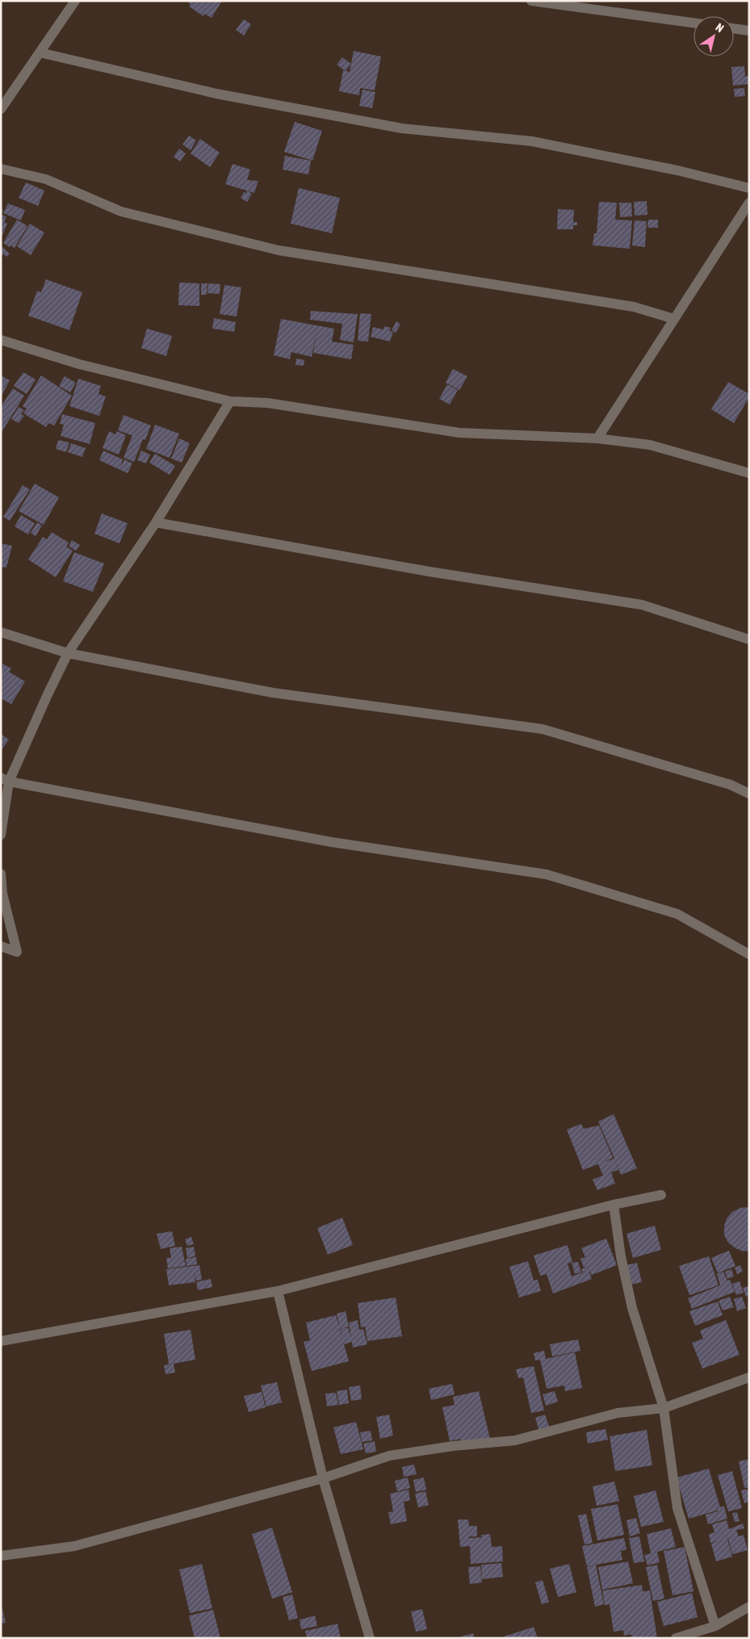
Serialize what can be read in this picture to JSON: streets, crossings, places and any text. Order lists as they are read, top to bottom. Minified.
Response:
{"north":"top right"}
